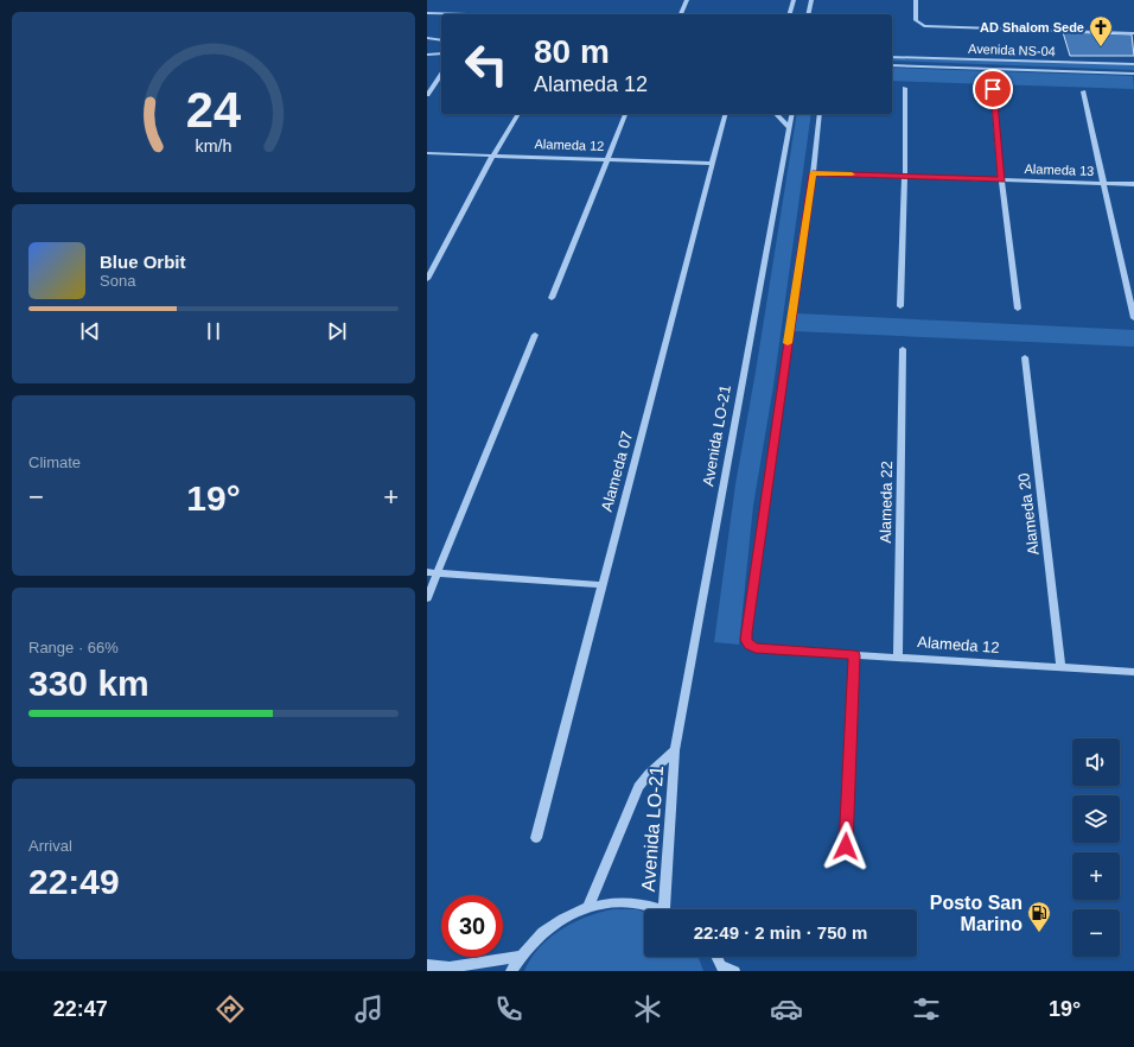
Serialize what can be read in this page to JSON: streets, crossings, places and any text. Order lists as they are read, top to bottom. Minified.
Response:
{"streets":{"street":["Avenida NS-04","Alameda 12","Alameda 13","Avenida LO-21","Alameda 07","Alameda 22","Alameda 20"]},"crossings":[["Alameda 12","Alameda 13"],["Alameda 12","Alameda 07"],["Alameda 12","Alameda 22"],["Alameda 12","Alameda 20"]],"places":{"church":["AD Shalom Sede"],"fuel station":["Posto San Marino"]},"page":{"turn":["80 m","Alameda 12"],"song":["Blue Orbit","Sona"],"tile":["Climate",["Range · 66%","330 km"],["Arrival","22:49"]],"heat":["−","19°","+"],"map_buttons":["+","−"],"limit":"30","trip":"22:49 · 2 min · 750 m","tabs":["22:47","19°"],"gauge":["24","km/h"]}}
